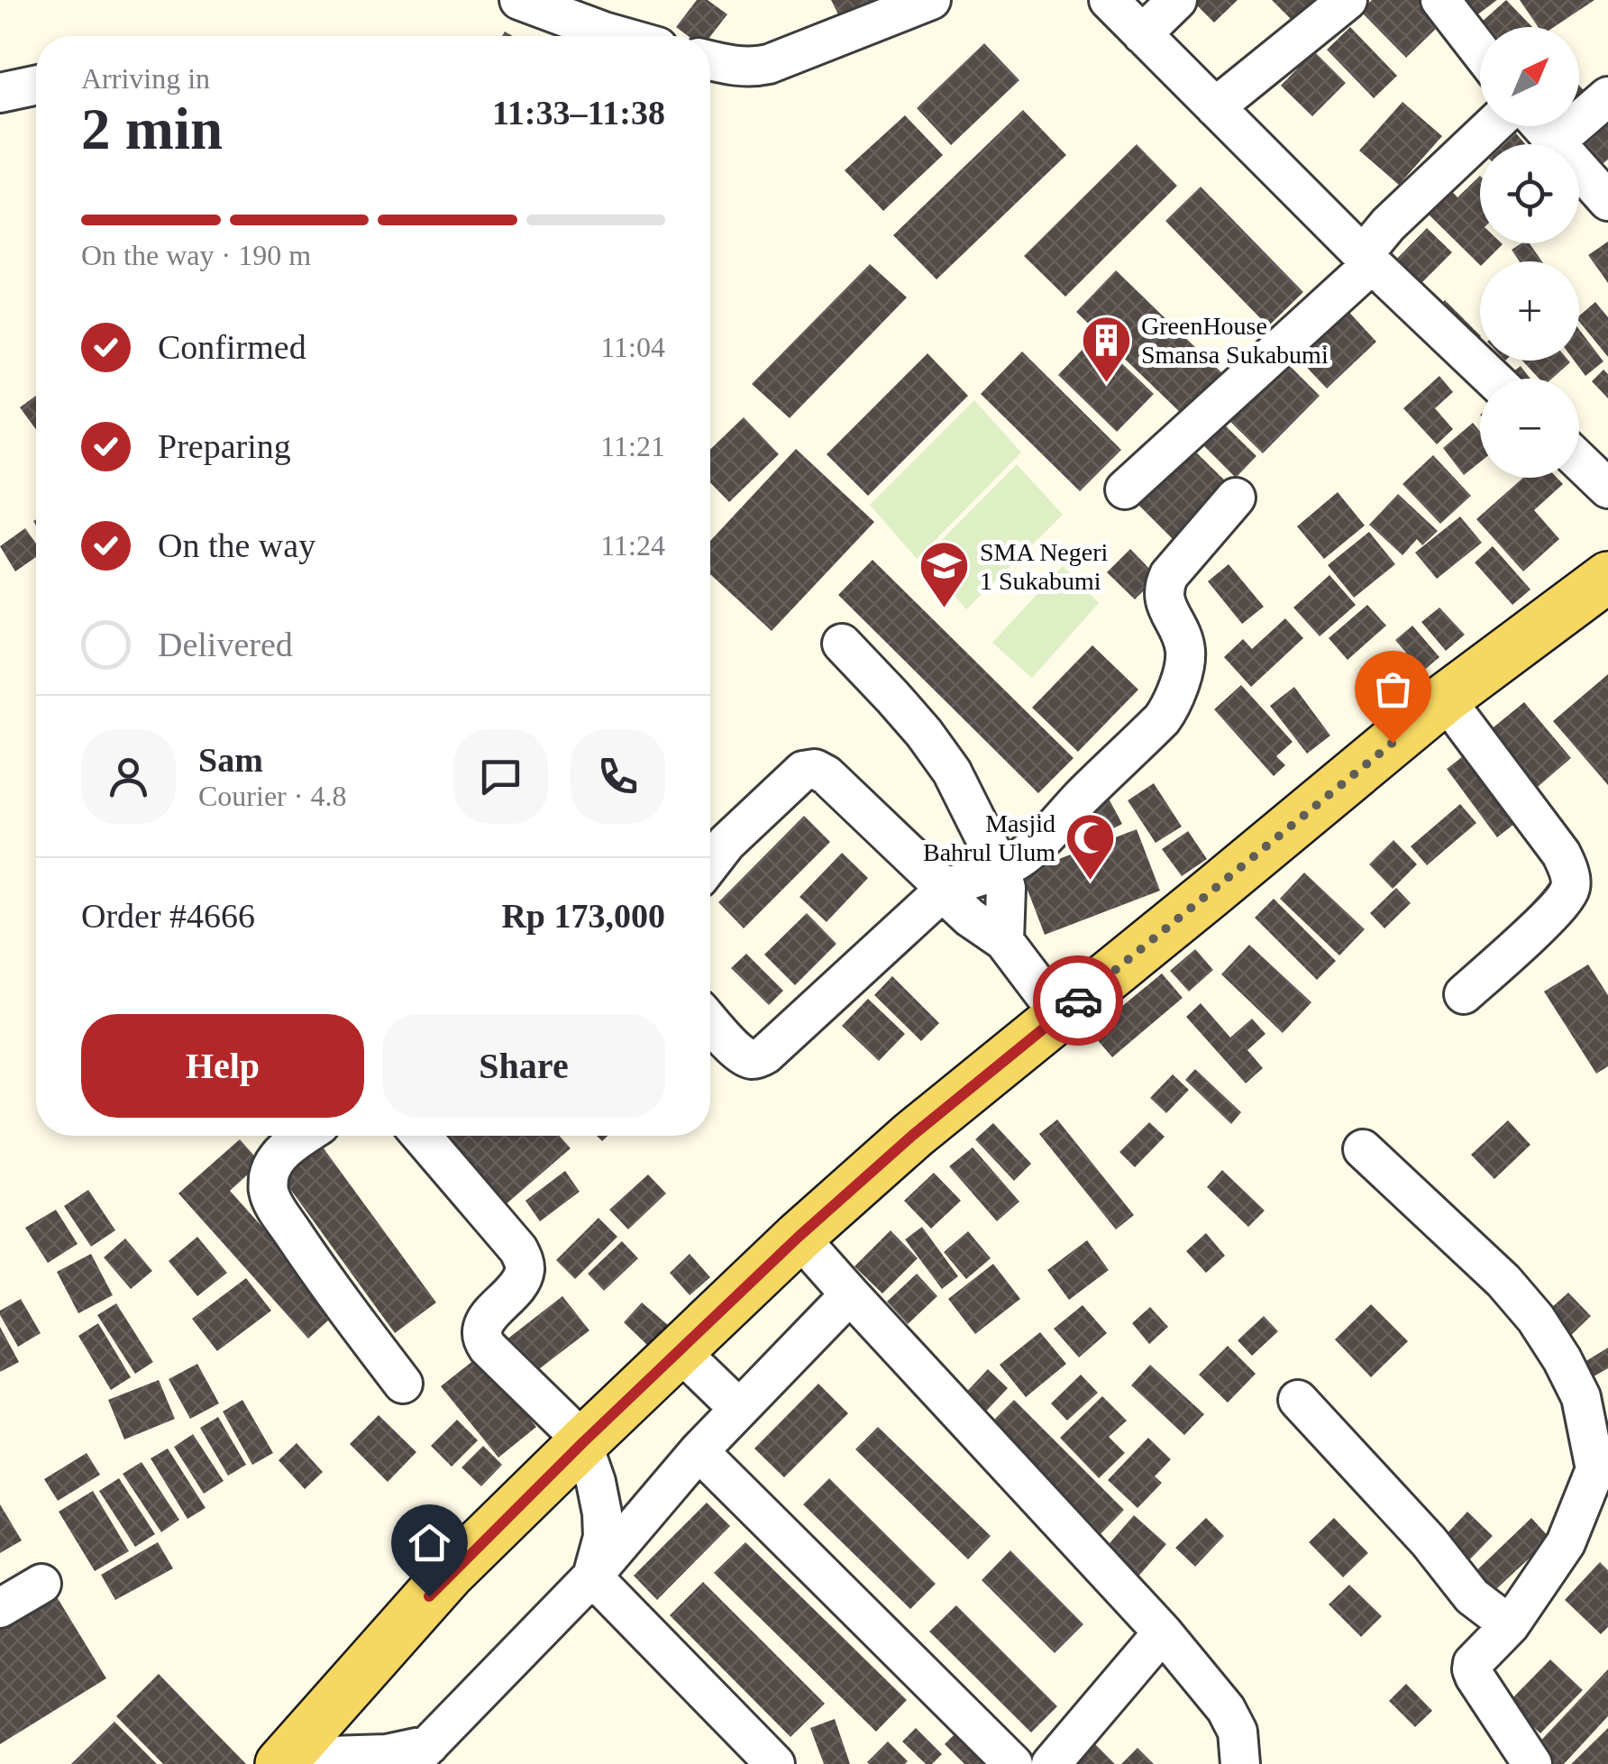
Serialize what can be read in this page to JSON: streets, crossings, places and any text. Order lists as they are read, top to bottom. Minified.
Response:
{"places":{"building":["GreenHouse Smansa Sukabumi"],"school or university":["SMA Negeri 1 Sukabumi"],"mosque":["Masjid Bahrul Ulum"]},"north":"top right","page":{"map_buttons":["+","−"],"heading":["2 min","Arriving in","11:33–11:38"],"panel":["Sam","Courier · 4.8","Order #4666","Rp 173,000"],"bar":"On the way · 190 m","list":[["Confirmed","11:04"],["Preparing","11:21"],["On the way","11:24"],"Delivered"],"buttons":["Help","Share"]}}
